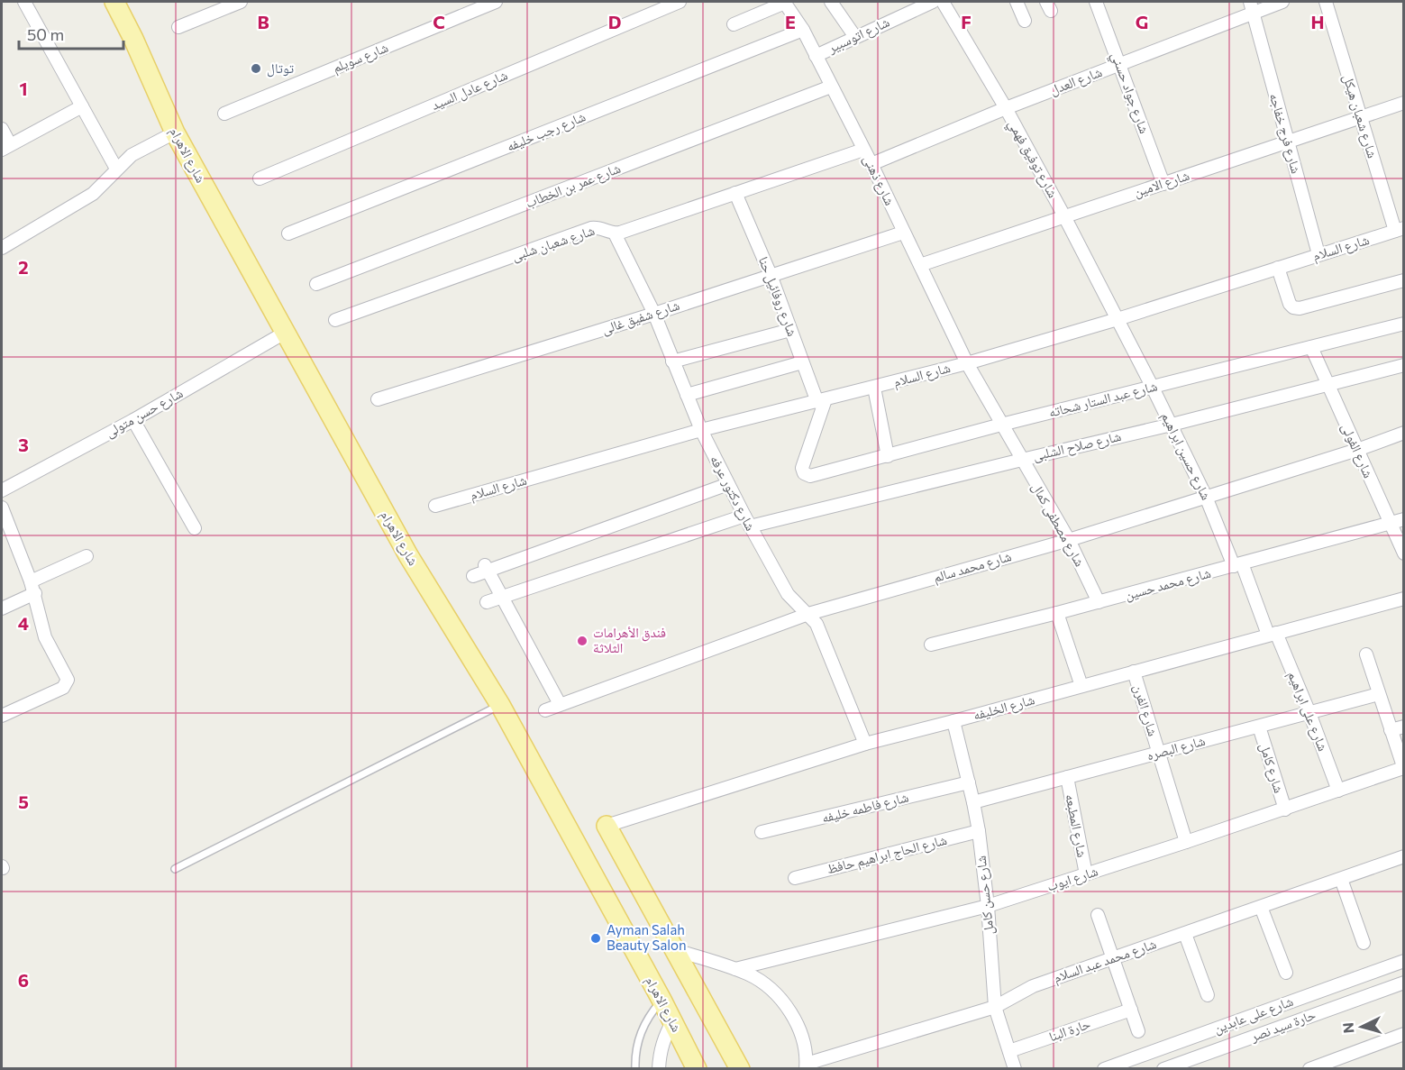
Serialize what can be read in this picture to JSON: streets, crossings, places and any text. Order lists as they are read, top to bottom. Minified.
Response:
{"streets":{"main road":["شارع الاهرام"],"street":["شارع اتوسبير","شارع سويلم","شارع العدل","شارع عادل السيد","شارع جواد حسني","شارع شعبان هيكل","شارع رجب خليفه","شارع فرج خفاجه","شارع توفيق فهمي","شارع ذهنى","شارع الامين","شارع عمر بن الخطاب","شارع شعبان شلبى","شارع السلام","شارع روفائيل حنا","شارع شفيق غالى","شارع عبد الستار شحاته","شارع حسن متولى","شارع صلاح الشلبى","شارع الفولى","شارع حسين ابراهيم","شارع دكتور عرفه","شارع مصطفى كمال","شارع محمد سالم","شارع محمد حسين","شارع الخليفه","شارع الفرن","شارع على ابراهيم","شارع البصره","شارع كامل","شارع فاطمه خليفه","شارع المطبعه","شارع الحاج ابراهيم حافظ","شارع ايوب","شارع حسن كامل","شارع محمد عبد السلام","شارع على عابدين","حارة سيد نصر","حارة البنا"]},"crossings":[["شارع اتوسبير","شارع ذهنى"],["شارع العدل","شارع جواد حسني"],["شارع العدل","شارع فرج خفاجه"],["شارع العدل","شارع توفيق فهمي"],["شارع العدل","شارع ذهنى"],["شارع جواد حسني","شارع الامين"],["شارع شعبان هيكل","شارع الامين"],["شارع شعبان هيكل","شارع السلام"],["شارع رجب خليفه","شارع ذهنى"],["شارع فرج خفاجه","شارع الامين"],["شارع فرج خفاجه","شارع السلام"],["شارع الاهرام","شارع حسن متولى"],["شارع توفيق فهمي","شارع الامين"],["شارع توفيق فهمي","شارع السلام"],["شارع توفيق فهمي","شارع حسين ابراهيم"],["شارع ذهنى","شارع الامين"],["شارع ذهنى","شارع عمر بن الخطاب"],["شارع ذهنى","شارع شعبان شلبى"],["شارع ذهنى","شارع السلام"],["شارع ذهنى","شارع شفيق غالى"],["شارع ذهنى","شارع مصطفى كمال"],["شارع شعبان شلبى","شارع روفائيل حنا"],["شارع شعبان شلبى","شارع دكتور عرفه"],["شارع السلام","شارع روفائيل حنا"],["شارع السلام","شارع عبد الستار شحاته"],["شارع السلام","شارع حسين ابراهيم"],["شارع السلام","شارع دكتور عرفه"],["شارع السلام","شارع مصطفى كمال"],["شارع روفائيل حنا","شارع شفيق غالى"],["شارع روفائيل حنا","شارع عبد الستار شحاته"],["شارع شفيق غالى","شارع دكتور عرفه"],["شارع عبد الستار شحاته","شارع الفولى"],["شارع عبد الستار شحاته","شارع حسين ابراهيم"],["شارع عبد الستار شحاته","شارع مصطفى كمال"],["شارع صلاح الشلبى","شارع الفولى"],["شارع صلاح الشلبى","شارع حسين ابراهيم"],["شارع صلاح الشلبى","شارع دكتور عرفه"],["شارع صلاح الشلبى","شارع مصطفى كمال"],["شارع الفولى","شارع محمد سالم"],["شارع الفولى","شارع محمد حسين"],["شارع حسين ابراهيم","شارع محمد سالم"],["شارع حسين ابراهيم","شارع محمد حسين"],["شارع حسين ابراهيم","شارع الخليفه"],["شارع حسين ابراهيم","شارع على ابراهيم"],["شارع دكتور عرفه","شارع محمد سالم"],["شارع دكتور عرفه","شارع الخليفه"],["شارع مصطفى كمال","شارع محمد سالم"],["شارع مصطفى كمال","شارع محمد حسين"],["شارع الخليفه","شارع الفرن"],["شارع الخليفه","شارع على ابراهيم"],["شارع الخليفه","شارع حسن كامل"],["شارع الفرن","شارع البصره"],["شارع الفرن","شارع ايوب"],["شارع على ابراهيم","شارع البصره"],["شارع على ابراهيم","شارع ايوب"],["شارع البصره","شارع كامل"],["شارع البصره","شارع المطبعه"],["شارع البصره","شارع حسن كامل"],["شارع كامل","شارع ايوب"],["شارع فاطمه خليفه","شارع حسن كامل"],["شارع المطبعه","شارع ايوب"],["شارع الحاج ابراهيم حافظ","شارع حسن كامل"],["شارع ايوب","شارع حسن كامل"],["شارع حسن كامل","شارع محمد عبد السلام"],["شارع حسن كامل","حارة البنا"]],"places":["توتال","فندق الأهرامات الثلاثة","Ayman Salah Beauty Salon"],"scale_bar":"50 m","north":"left","grid":{"columns":["B","C","D","E","F","G","H"],"rows":["1","2","3","4","5","6"]}}
